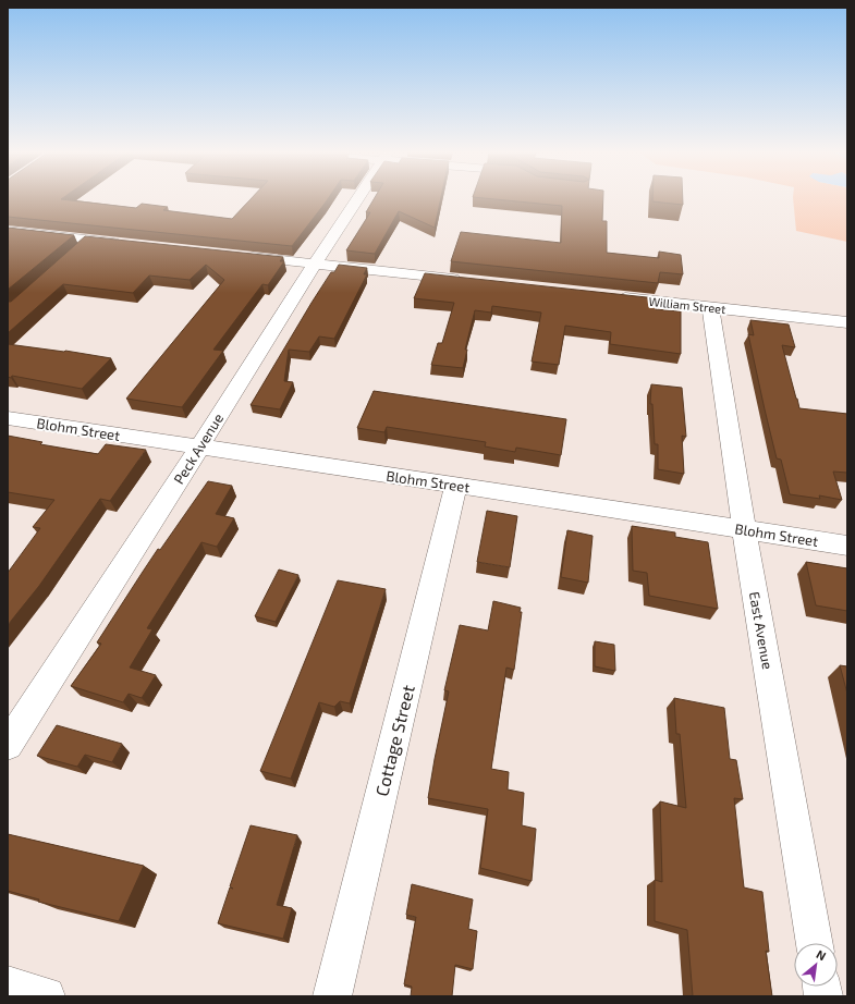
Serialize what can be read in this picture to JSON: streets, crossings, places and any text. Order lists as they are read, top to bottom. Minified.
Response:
{"streets":{"street":["William Street","Blohm Street","Peck Avenue","East Avenue","Cottage Street"]},"crossings":[["William Street","East Avenue"],["Blohm Street","Peck Avenue"],["Blohm Street","East Avenue"],["Blohm Street","Cottage Street"]],"north":"top right"}
